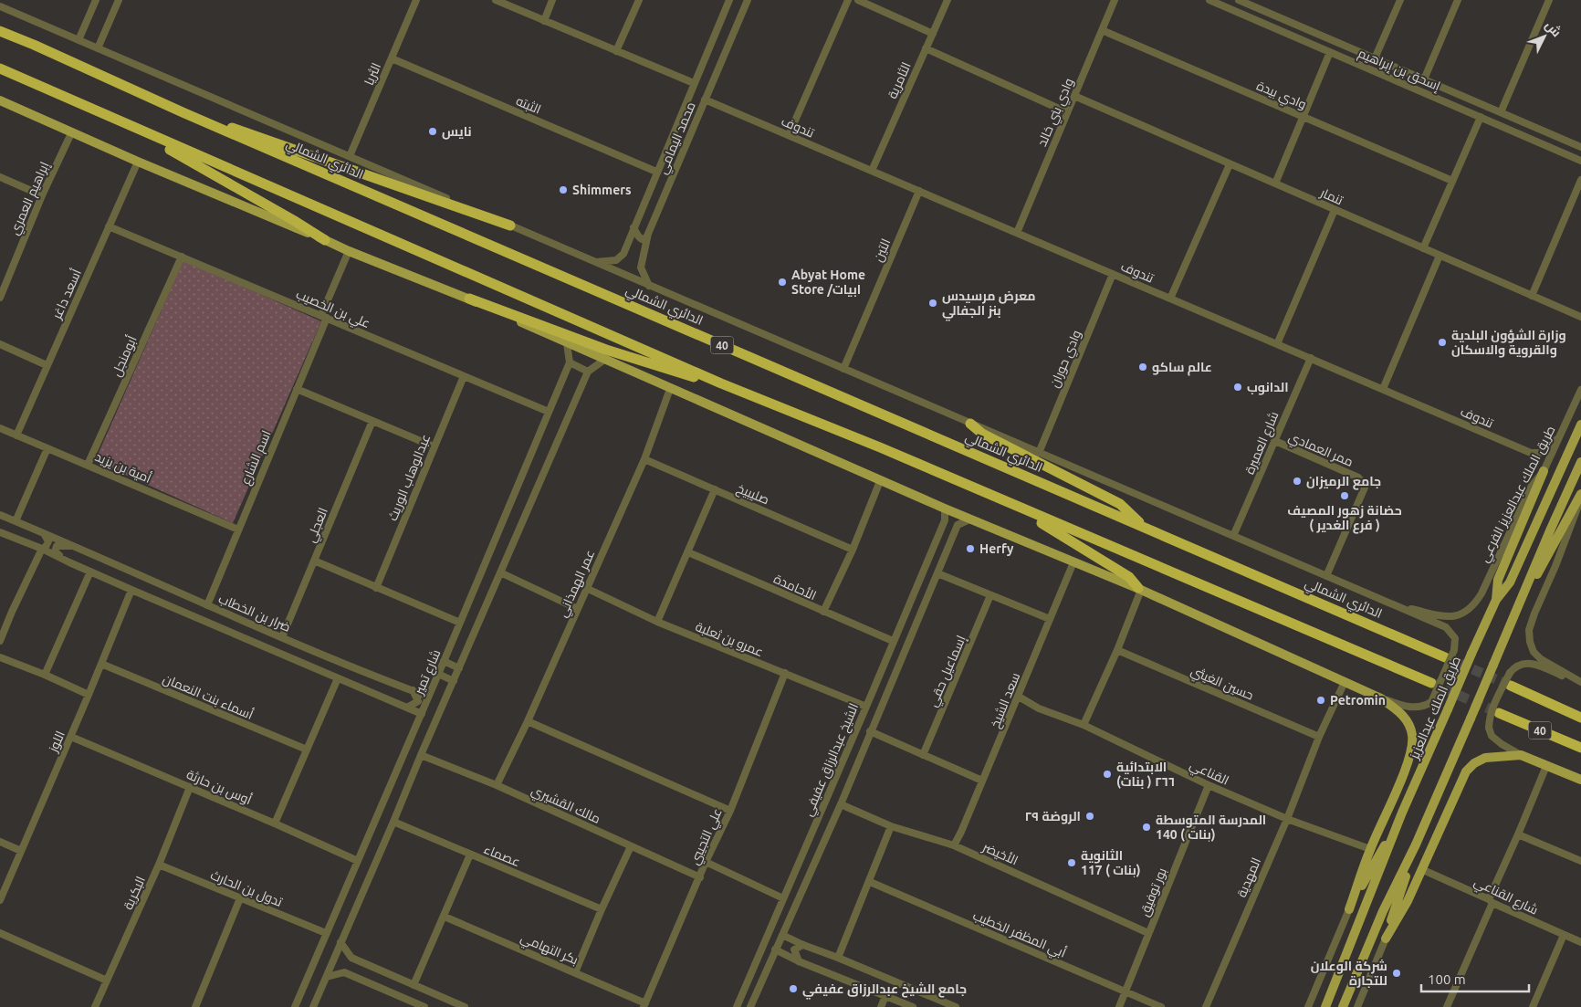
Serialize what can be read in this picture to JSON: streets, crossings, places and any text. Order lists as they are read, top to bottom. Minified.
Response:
{"streets":{"highway":["الدائري الشمالي","40"],"main road":["طريق الملك عبدالعزيز"],"street":["إسحق بن إبراهيم","الثريا","الثامرية","وادي بيدة","الثبته","وادي بني خالد","تندوف","محمد اليمامي","تنمار","إبراهيم العمري","التين","أسعد داغر","علي بن الخصيب","أبومنجل","وادي حوران","شارع العميرة","ممر العمادي","اسم الشارع","أمية بن يزيد","عبدالوهاب الوريث","صليبيخ","طريق الملك عبدالعزيز الفرعي","العجلي","عمر الهمذاني","الأحامدة","ضرار بن الخطاب","عمرو بن ثعلبة","إسماعيل حقي","شارع تمير","حسين الغيثي","أسماء بنت النعمان","سعد الشيخ","اللوز","الشيخ عبدالرزاق عفيفي","القناعي","أوس بن حارثة","مالك القشيري","علي التجيبي","الأخيضر","عصماء","المهدية","تدول بن الحارث","بور توفيق","البكرية","شارع القناعي","أبي المظفر الخطيب","بكر التهامي"]},"crossings":[["الثريا","الثبته"],["الثريا","الدائري الشمالي"],["الثامرية","تندوف"],["وادي بيدة","وادي بني خالد"],["الثبته","محمد اليمامي"],["وادي بني خالد","تندوف"],["وادي بني خالد","تنمار"],["تندوف","محمد اليمامي"],["تندوف","التين"],["تندوف","وادي حوران"],["تندوف","شارع العميرة"],["تندوف","طريق الملك عبدالعزيز الفرعي"],["محمد اليمامي","الدائري الشمالي"],["الدائري الشمالي","التين"],["الدائري الشمالي","وادي حوران"],["الدائري الشمالي","شارع العميرة"],["الدائري الشمالي","ممر العمادي"],["الدائري الشمالي","طريق الملك عبدالعزيز الفرعي"],["أسعد داغر","علي بن الخصيب"],["أسعد داغر","أمية بن يزيد"],["علي بن الخصيب","أبومنجل"],["علي بن الخصيب","اسم الشارع"],["علي بن الخصيب","عبدالوهاب الوريث"],["علي بن الخصيب","شارع تمير"],["أبومنجل","أمية بن يزيد"],["شارع العميرة","ممر العمادي"],["اسم الشارع","أمية بن يزيد"],["اسم الشارع","ضرار بن الخطاب"],["صليبيخ","عمر الهمذاني"],["العجلي","ضرار بن الخطاب"],["عمر الهمذاني","عمرو بن ثعلبة"],["عمر الهمذاني","مالك القشيري"],["الأحامدة","الشيخ عبدالرزاق عفيفي"],["ضرار بن الخطاب","شارع تمير"],["عمرو بن ثعلبة","الشيخ عبدالرزاق عفيفي"],["عمرو بن ثعلبة","علي التجيبي"],["شارع تمير","أوس بن حارثة"],["شارع تمير","تدول بن الحارث"],["حسين الغيثي","المهدية"],["أسماء بنت النعمان","اللوز"],["سعد الشيخ","القناعي"],["سعد الشيخ","الأخيضر"],["اللوز","أوس بن حارثة"],["الشيخ عبدالرزاق عفيفي","الأخيضر"],["القناعي","المهدية"],["القناعي","بور توفيق"],["أوس بن حارثة","البكرية"],["مالك القشيري","علي التجيبي"],["علي التجيبي","بكر التهامي"],["الأخيضر","بور توفيق"],["تدول بن الحارث","البكرية"],["بور توفيق","أبي المظفر الخطيب"]],"places":["نايس","Shimmers","Abyat Home Store /ابيات","معرض مرسيدس بنز الجفالي","وزارة الشؤون البلدية والقروية والاسكان","عالم ساكو","الدانوب","جامع الرميزان","حضانة زهور المصيف ( فرع الغدير )","Herfy","Petromin","الابتدائية ٢٦٦ ( بنات)","الروضة ٢٩","المدرسة المتوسطة 140 ( بنات)","الثانوية 117 ( بنات)","شركة الوعلان للتجارة","جامع الشيخ عبدالرزاق عفيفي"],"scale_bar":"100 m","north":"top right"}
